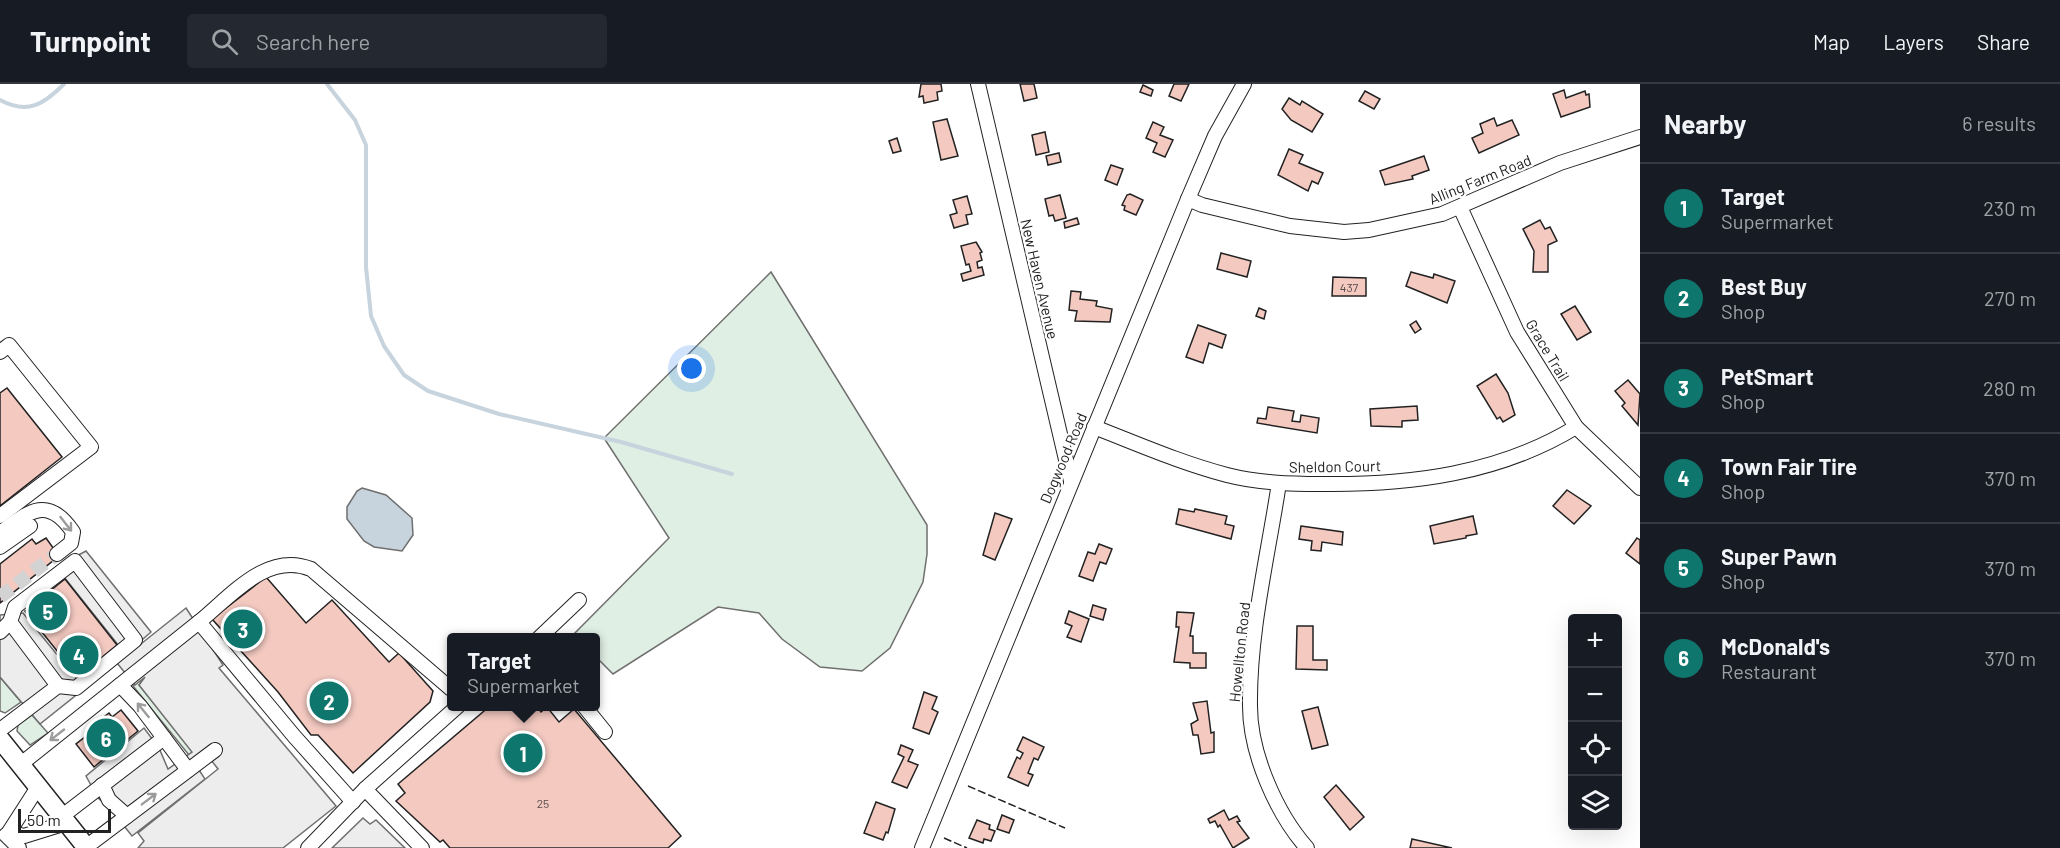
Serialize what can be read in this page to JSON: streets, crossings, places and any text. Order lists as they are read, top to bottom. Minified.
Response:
{"streets":{"street":["Alling Farm Road","New Haven Avenue","Grace Trail","Dogwood Road","Sheldon Court","Howellton Road"]},"crossings":[["Alling Farm Road","Grace Trail"],["Alling Farm Road","Dogwood Road"],["New Haven Avenue","Dogwood Road"],["Grace Trail","Sheldon Court"],["Dogwood Road","Sheldon Court"],["Sheldon Court","Howellton Road"]],"house_numbers":["437","25"],"scale_bar":"50 m","page":{"header":"Turnpoint","search":"Search here","nav":["Map","Layers","Share"],"heading":["Nearby","6 results"],"list":[{"mark":"1","name":"Target","note":"Supermarket","value":"230 m"},{"mark":"2","name":"Best Buy","note":"Shop","value":"270 m"},{"mark":"3","name":"PetSmart","note":"Shop","value":"280 m"},{"mark":"4","name":"Town Fair Tire","note":"Shop","value":"370 m"},{"mark":"5","name":"Super Pawn","note":"Shop","value":"370 m"},{"mark":"6","name":"McDonald's","note":"Restaurant","value":"370 m"}],"pins":["5","3","4","2","6","1"],"map_buttons":["+","−"],"popup":["Target","Supermarket"],"scale":"50 m"}}
